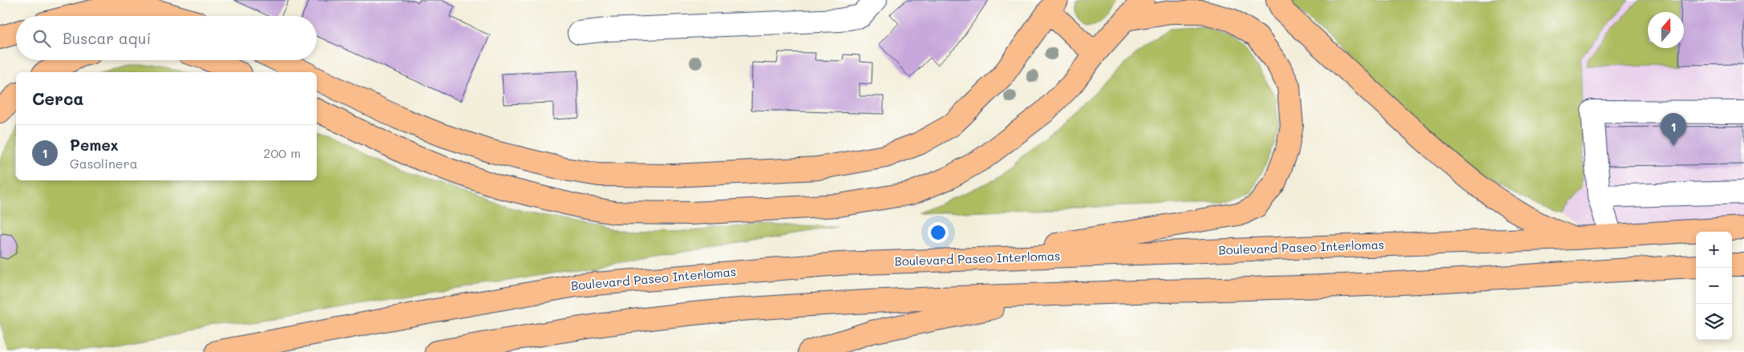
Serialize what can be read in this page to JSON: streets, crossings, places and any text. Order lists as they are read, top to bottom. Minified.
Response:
{"streets":{"main road":["Boulevard Paseo Interlomas"]},"north":"top","page":{"search":"Buscar aquí","heading":"Cerca","pins":"1","list":[{"mark":"1","name":"Pemex","note":"Gasolinera","value":"200 m"}],"map_buttons":["+","−"]}}
